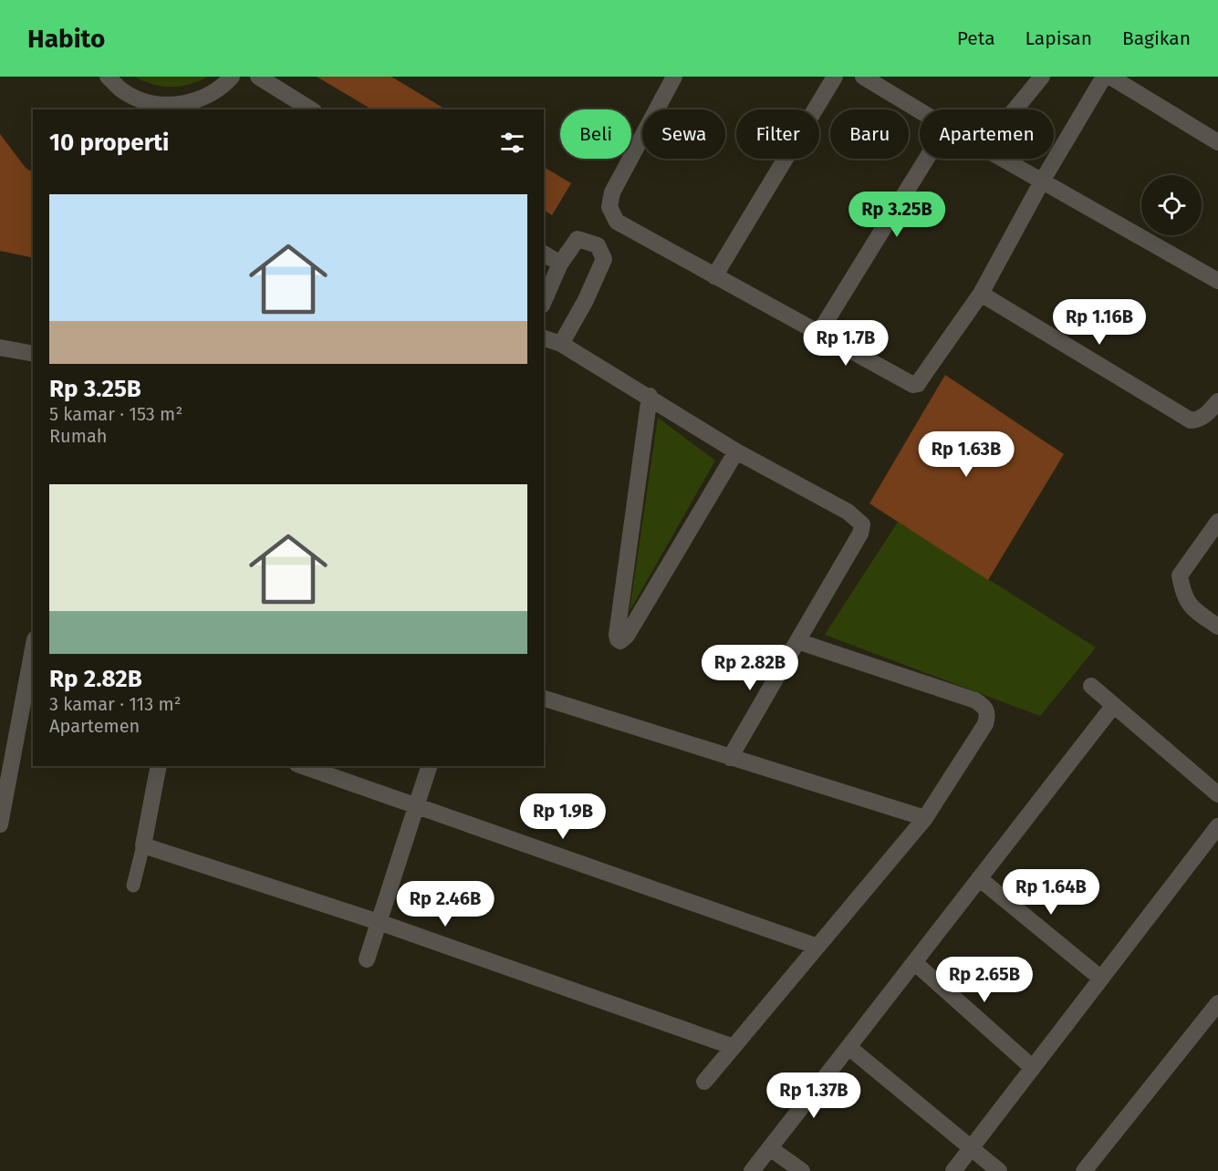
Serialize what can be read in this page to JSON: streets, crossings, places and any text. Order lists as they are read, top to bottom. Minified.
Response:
{"page":{"header":"Habito","nav":["Peta","Lapisan","Bagikan"],"chip":["Beli","Sewa","Filter","Baru","Apartemen"],"heading":"10 properti","list":[{"name":"Rp 3.25B","note":"5 kamar · 153 m² · Rumah"},{"name":"Rp 2.82B","note":"3 kamar · 113 m² · Apartemen"}],"price":["Rp 3.25B","Rp 1.16B","Rp 1.7B","Rp 1.63B","Rp 2.82B","Rp 1.9B","Rp 1.64B","Rp 2.46B","Rp 2.65B","Rp 1.37B"]}}
